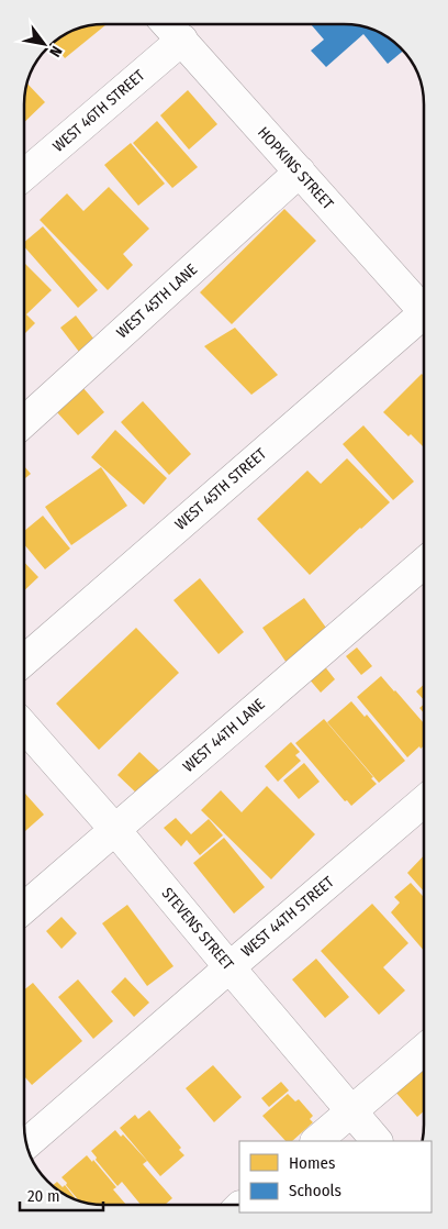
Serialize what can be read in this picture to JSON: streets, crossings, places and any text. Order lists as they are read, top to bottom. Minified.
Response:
{"streets":{"street":["WEST 46TH STREET","HOPKINS STREET","WEST 45TH LANE","WEST 45TH STREET","WEST 44TH LANE","WEST 44TH STREET","STEVENS STREET"]},"crossings":[["WEST 46TH STREET","HOPKINS STREET"],["HOPKINS STREET","WEST 45TH LANE"],["WEST 44TH LANE","STEVENS STREET"],["WEST 44TH STREET","STEVENS STREET"]],"legend":["Homes","Schools"],"scale_bar":"20 m","north":"bottom right"}
